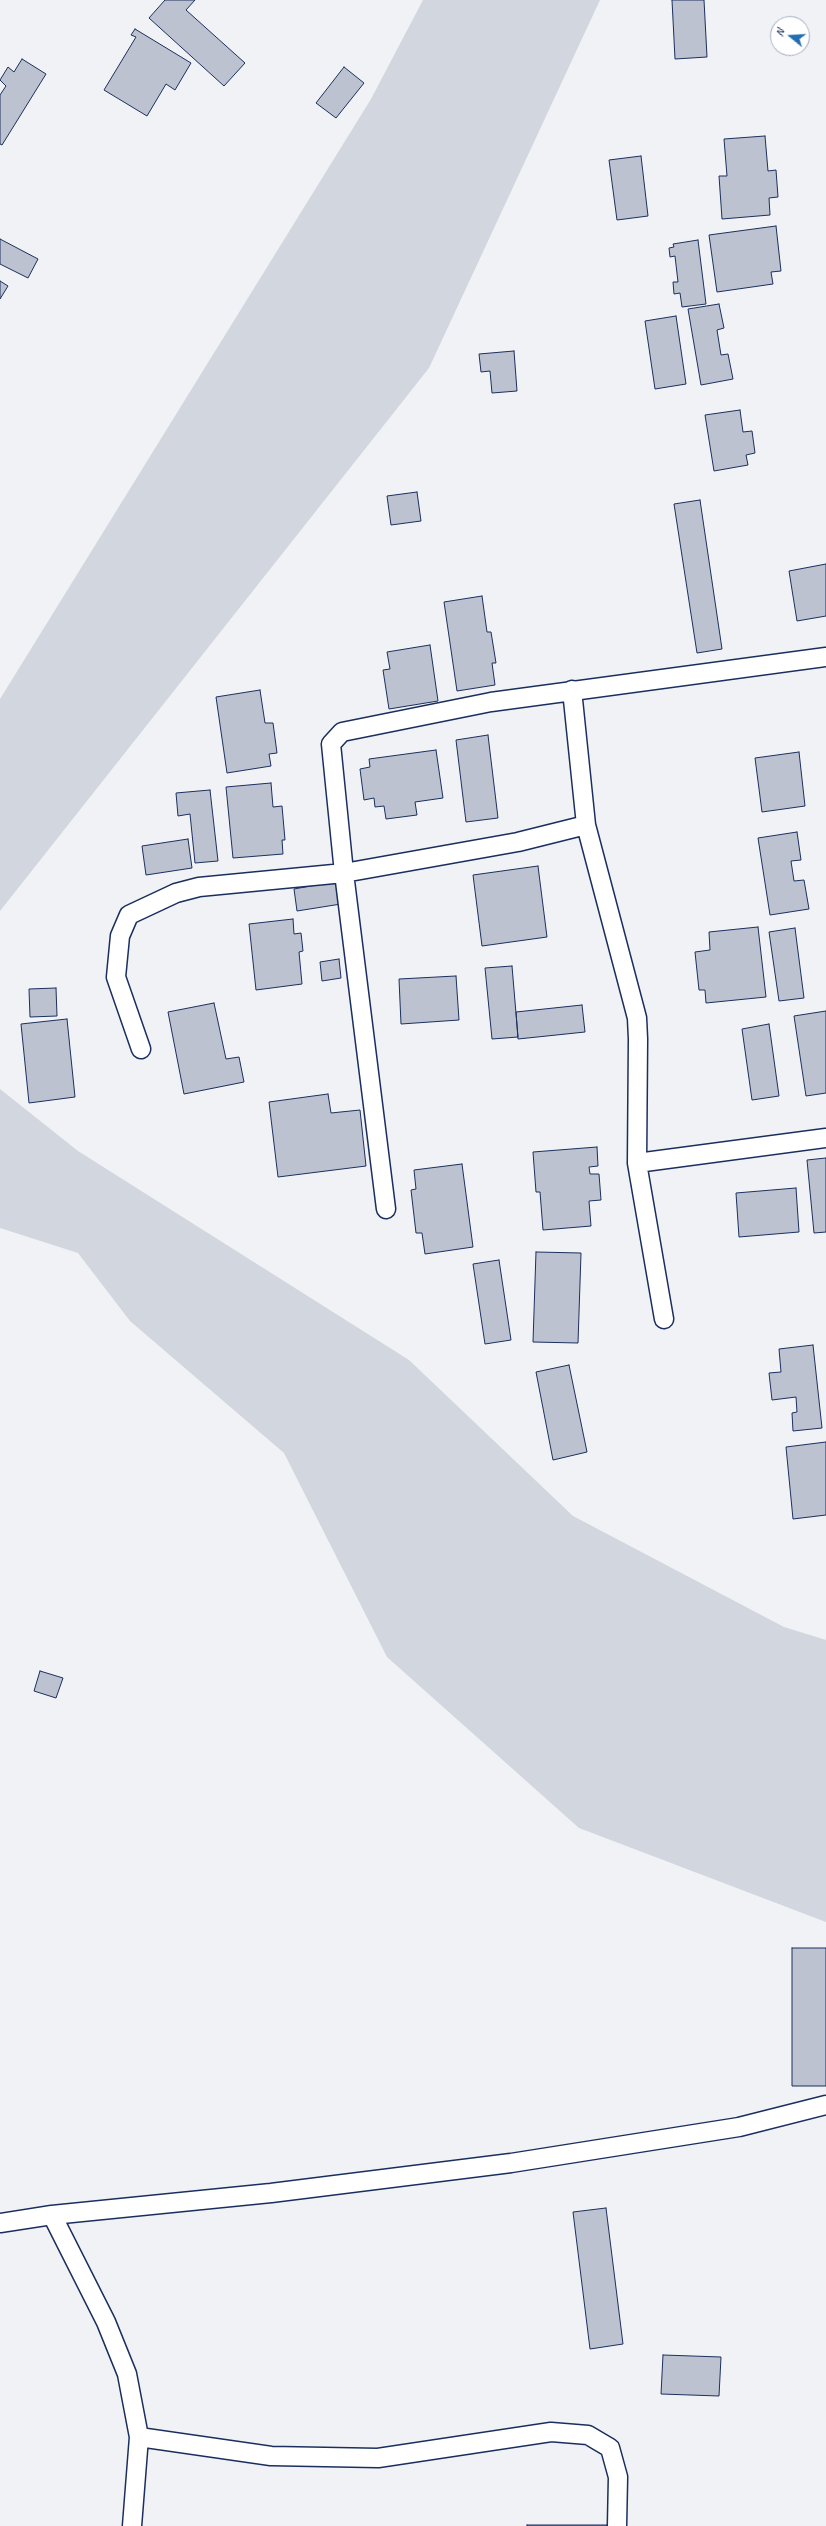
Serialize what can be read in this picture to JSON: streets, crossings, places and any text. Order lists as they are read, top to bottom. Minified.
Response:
{"north":"left"}
